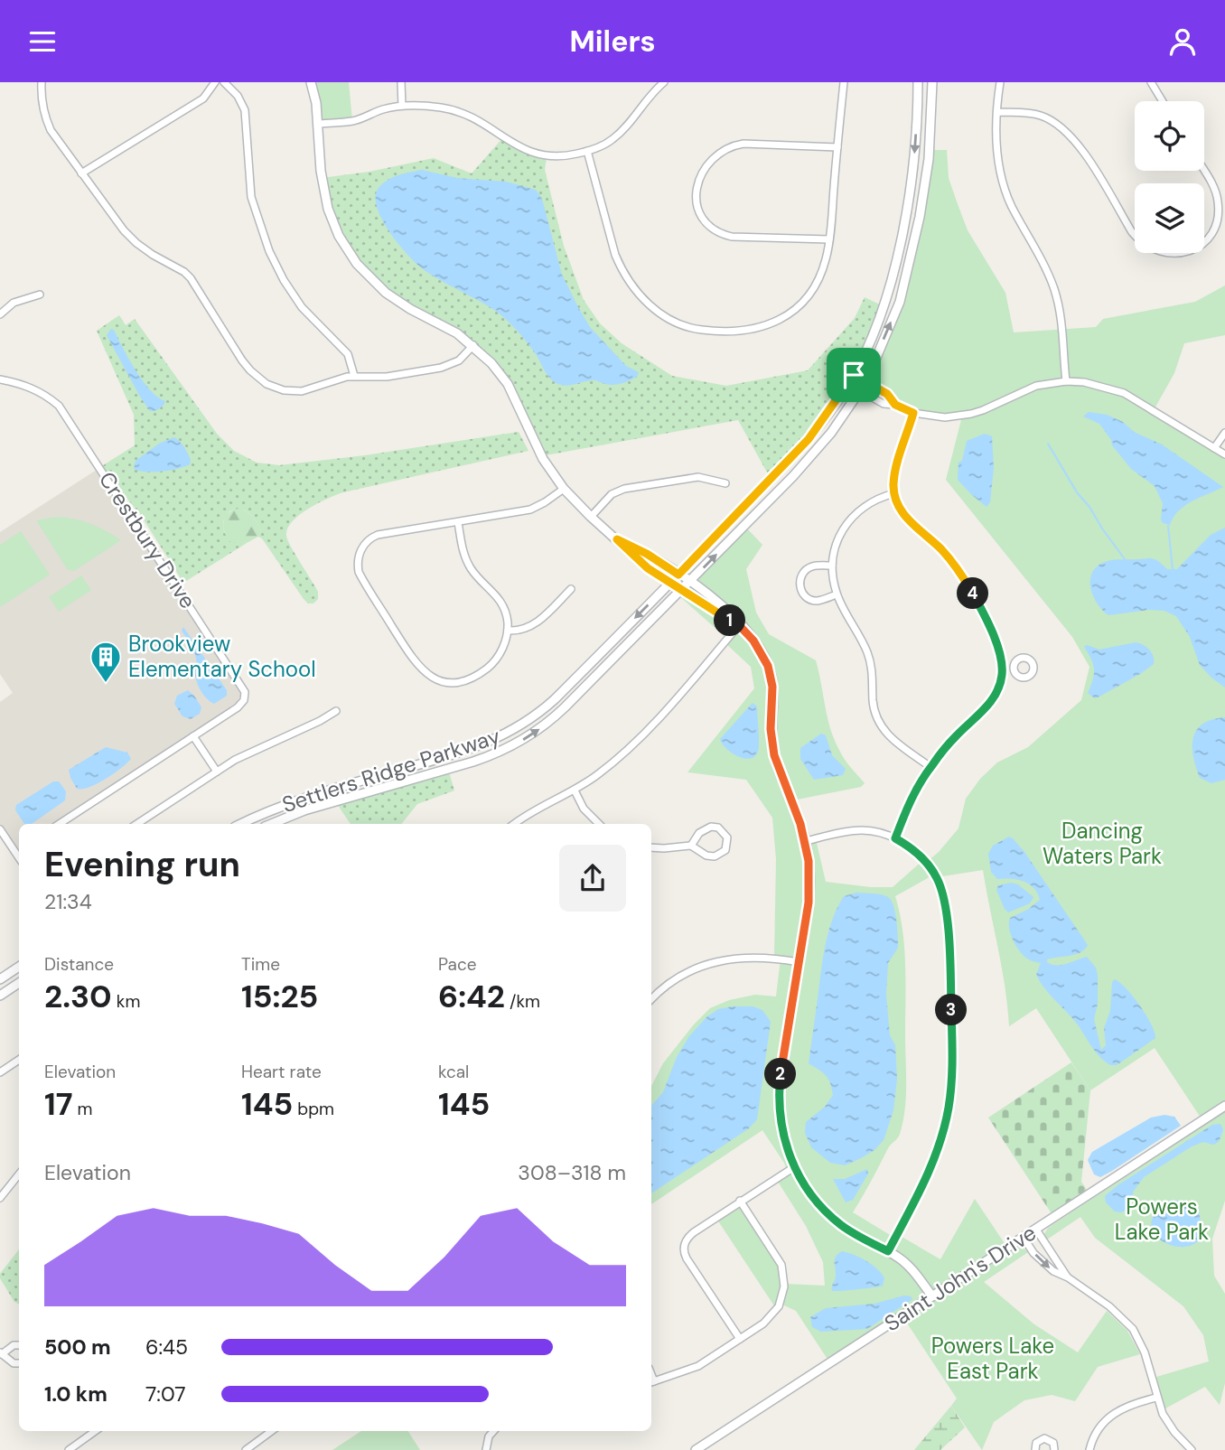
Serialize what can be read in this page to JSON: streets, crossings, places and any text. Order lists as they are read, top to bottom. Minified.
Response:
{"streets":{"street":["Crestbury Drive","Settlers Ridge Parkway","Saint John's Drive"]},"parks":["Dancing Waters Park","Powers Lake Park","Powers Lake East Park"],"places":{"building":["Brookview Elementary School"]},"page":{"header":"Milers","pins":["4","1","3","2"],"heading":["Evening run","21:34"],"stats":[["Distance","2.30 km"],["Time","15:25"],["Pace","6:42 /km"],["Elevation","17 m"],["Heart rate","145 bpm"],["kcal","145"]],"chart":["Elevation","308–318 m"],"list":[{"name":"500 m","note":"6:45"},{"name":"1.0 km","note":"7:07"}]}}
